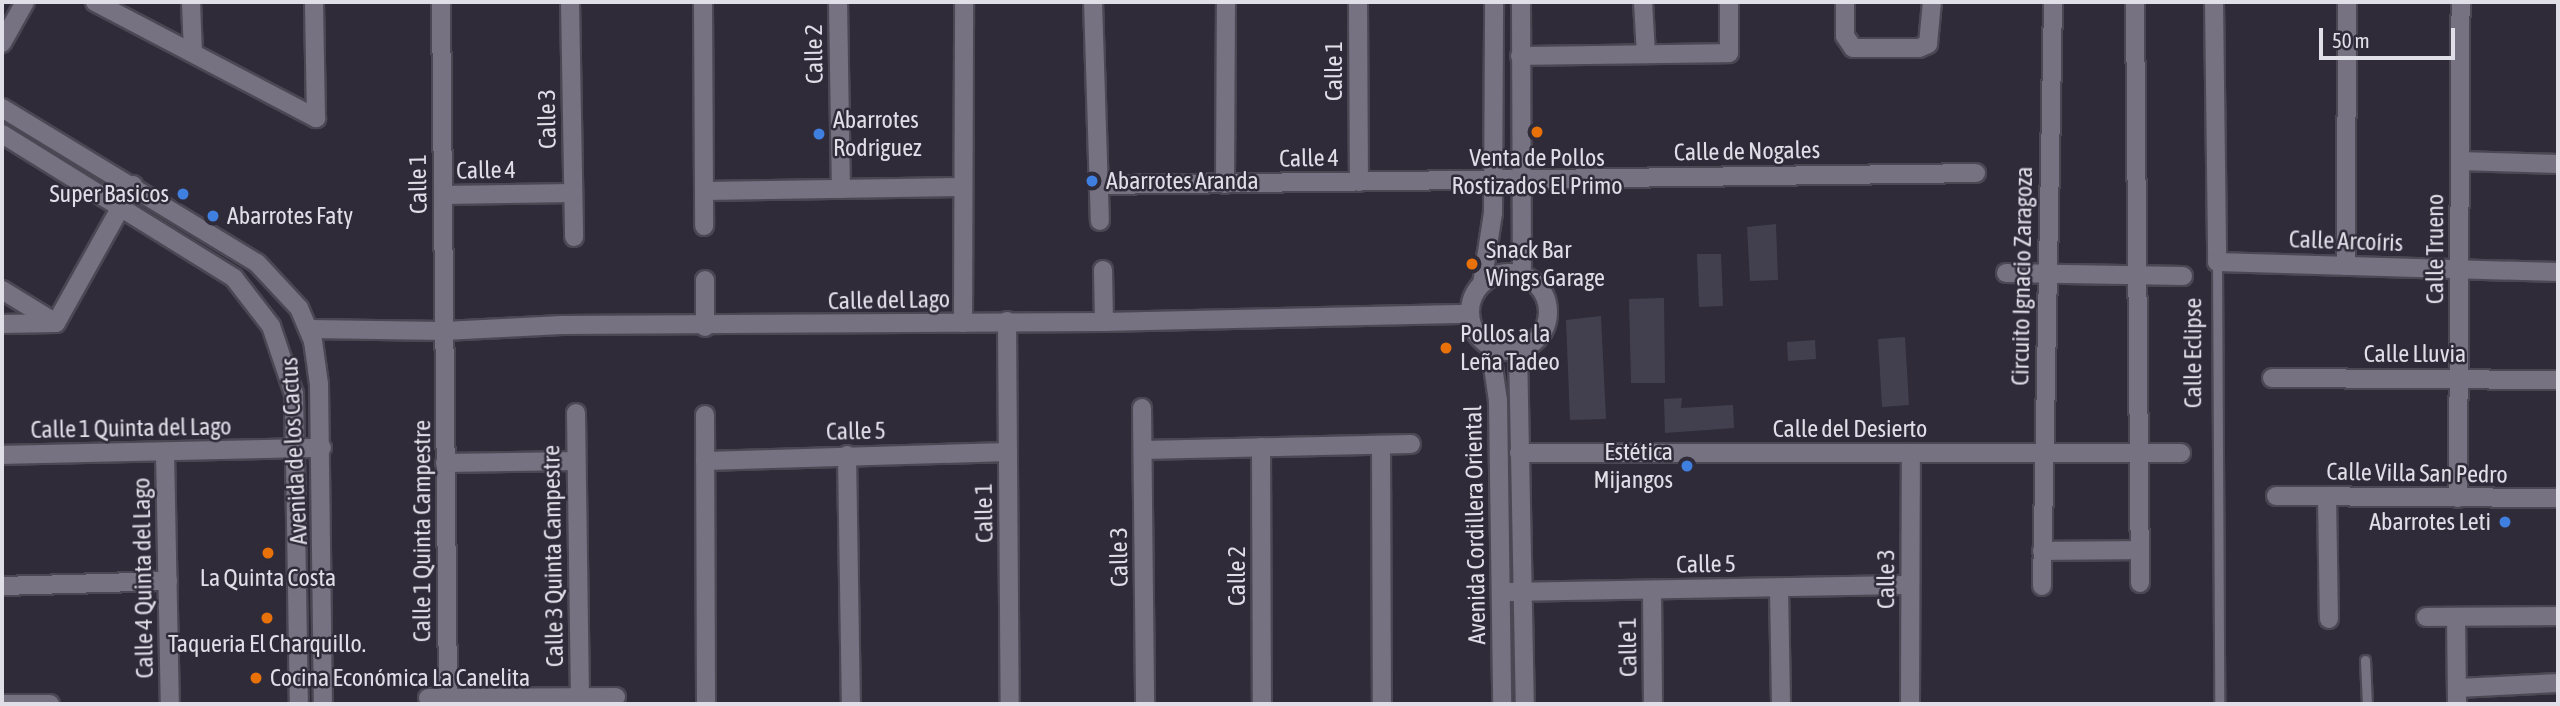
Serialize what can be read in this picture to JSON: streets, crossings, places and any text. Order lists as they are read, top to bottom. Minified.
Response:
{"streets":{"street":["Calle 2","Calle 1","Calle 3","Calle de Nogales","Calle 4","Calle Arcoíris","Calle Trueno","Circuito Ignacio Zaragoza","Calle del Lago","Calle Eclipse","Calle Lluvia","Calle 1 Quinta del Lago","Calle del Desierto","Calle 5","Avenida de los Cactus","Calle Villa San Pedro","Avenida Cordillera Oriental","Calle 1 Quinta Campestre","Calle 3 Quinta Campestre","Calle 4 Quinta del Lago"]},"crossings":[["Calle 1","Calle 4"],["Calle 1","Calle del Lago"],["Calle 1","Calle 5"],["Calle 1","Calle 1 Quinta Campestre"],["Calle 3","Calle 4"],["Calle 3","Calle del Desierto"],["Calle 3","Calle 5"],["Calle de Nogales","Calle 4"],["Calle Arcoíris","Calle Trueno"],["Calle Arcoíris","Calle Eclipse"],["Calle Trueno","Calle Lluvia"],["Calle Trueno","Calle Villa San Pedro"],["Circuito Ignacio Zaragoza","Calle del Desierto"],["Calle del Lago","Avenida de los Cactus"],["Calle del Lago","Avenida Cordillera Oriental"],["Calle 1 Quinta del Lago","Avenida de los Cactus"],["Calle 1 Quinta del Lago","Calle 4 Quinta del Lago"],["Calle del Desierto","Avenida Cordillera Oriental"],["Calle 5","Avenida Cordillera Oriental"]],"places":["Venta de Pollos Rostizados El Primo","Abarrotes Rodriguez","Abarrotes Aranda","Super Basicos","Abarrotes Faty","Snack Bar Wings Garage","Pollos a la Leña Tadeo","Estética Mijangos","Abarrotes Leti","La Quinta Costa","Taqueria El Charquillo.","Cocina Económica La Canelita"],"scale_bar":"50 m"}
